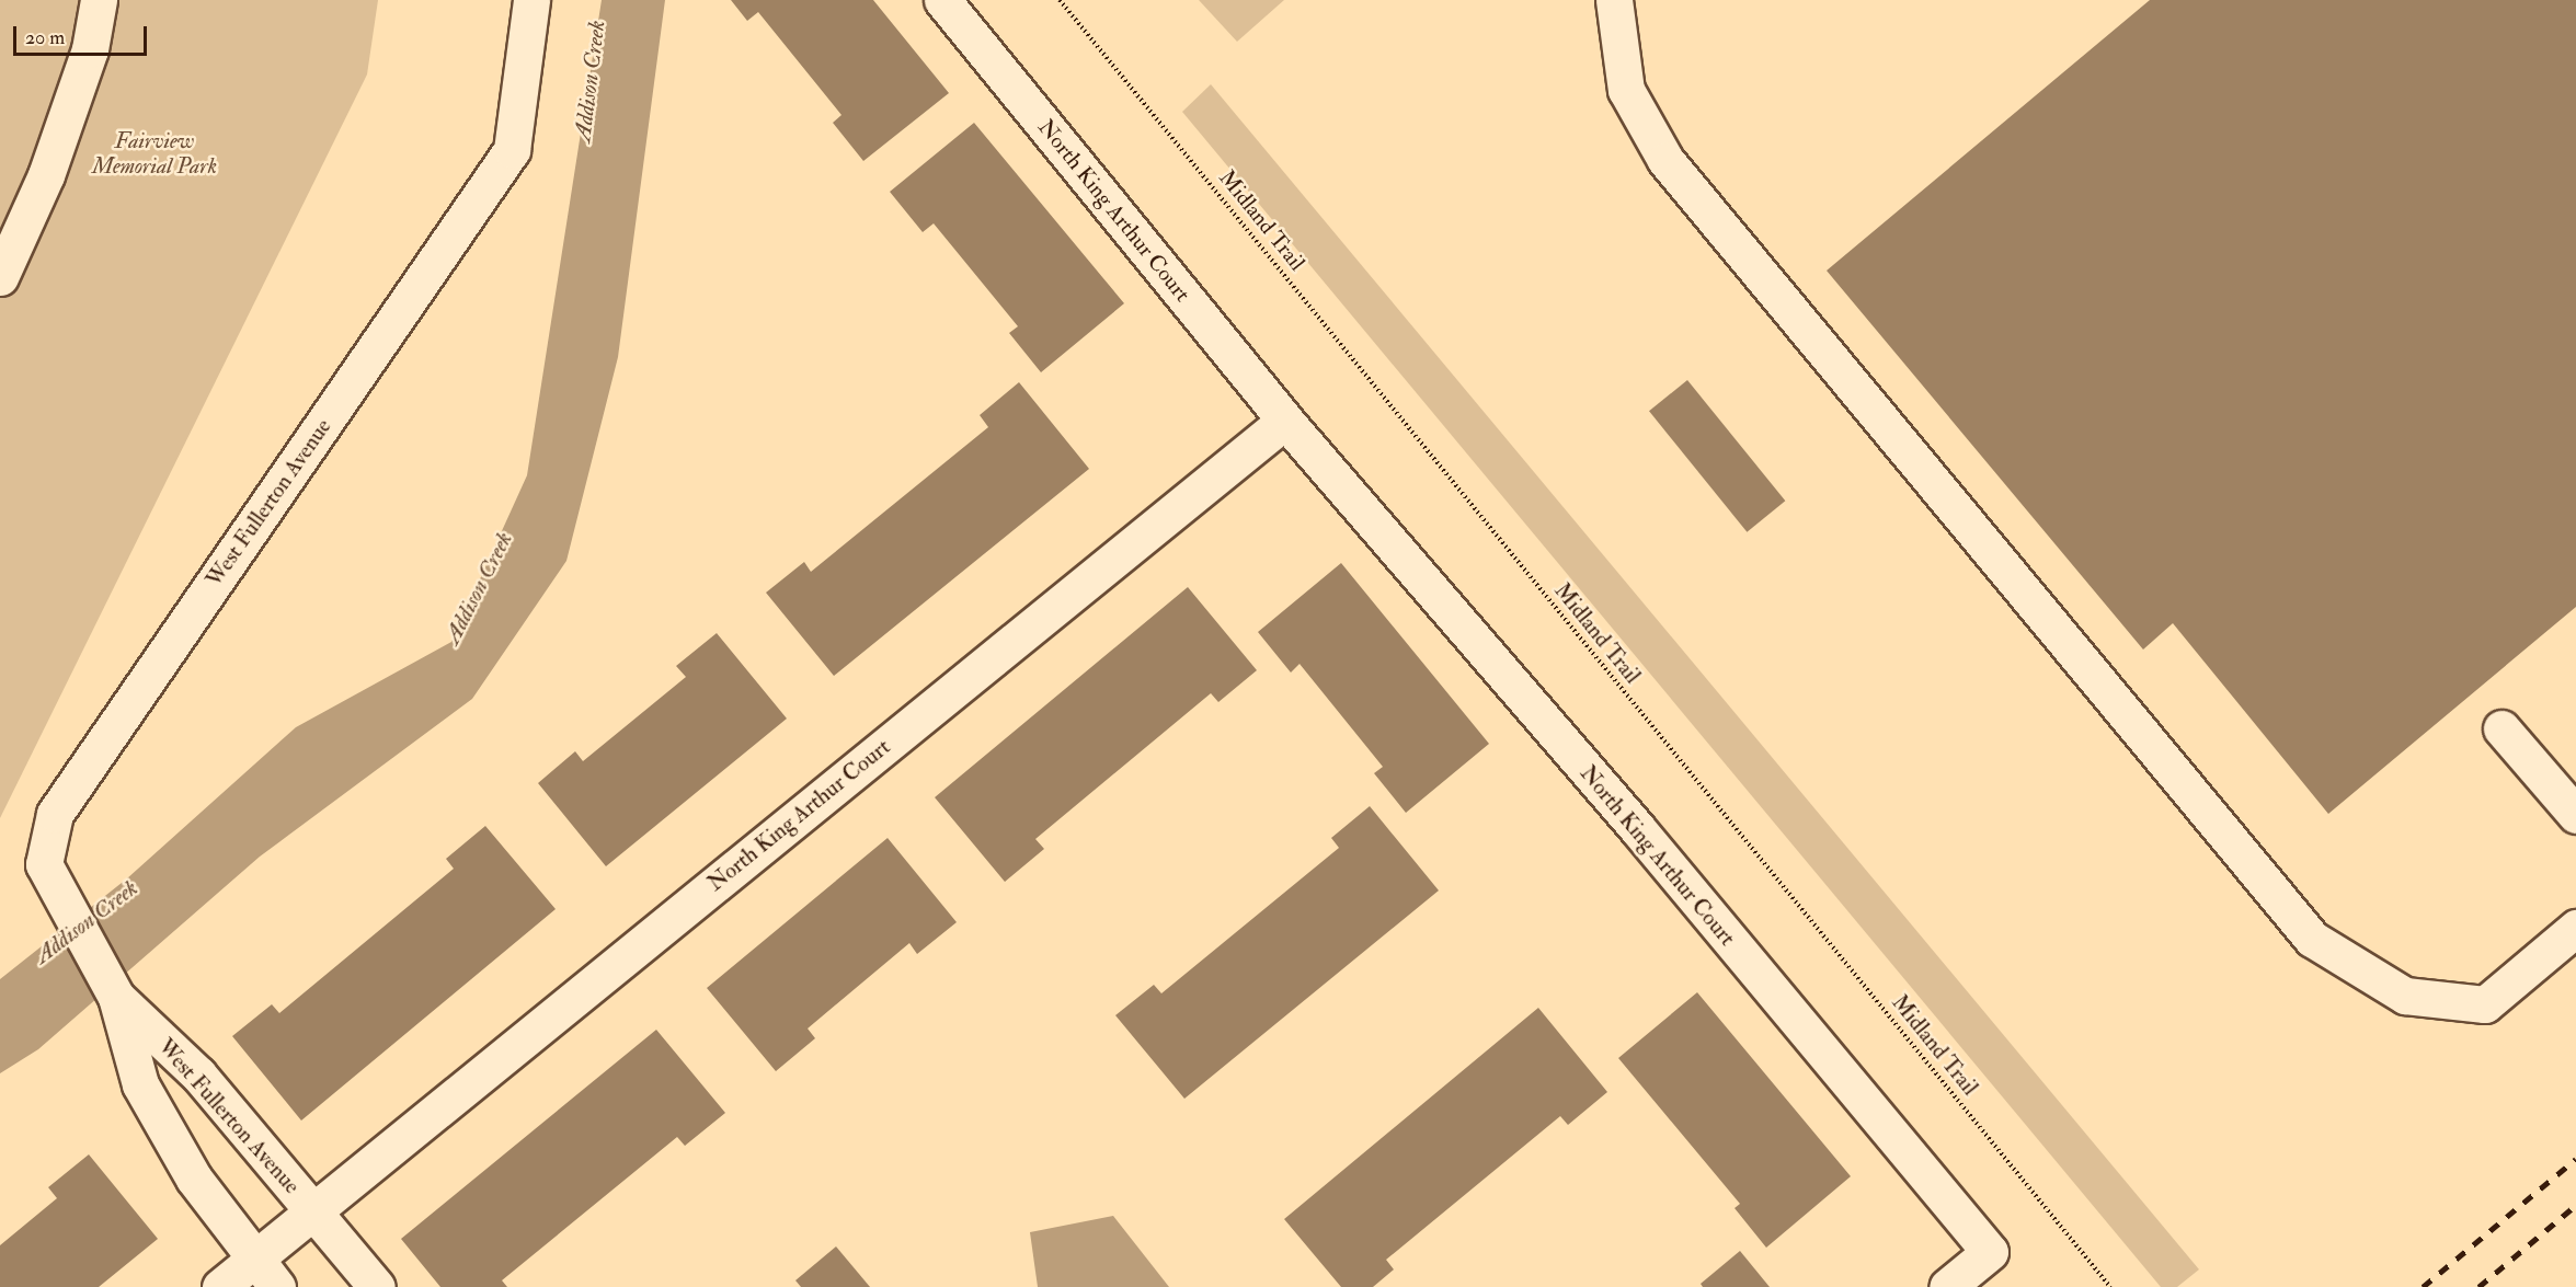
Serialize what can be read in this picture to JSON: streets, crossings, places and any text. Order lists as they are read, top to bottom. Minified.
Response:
{"streets":{"street":["North King Arthur Court","West Fullerton Avenue"],"path":["Midland Trail"]},"crossings":[["North King Arthur Court","West Fullerton Avenue"]],"water":["Addison Creek"],"parks":["Fairview Memorial Park"],"scale_bar":"20 m"}
